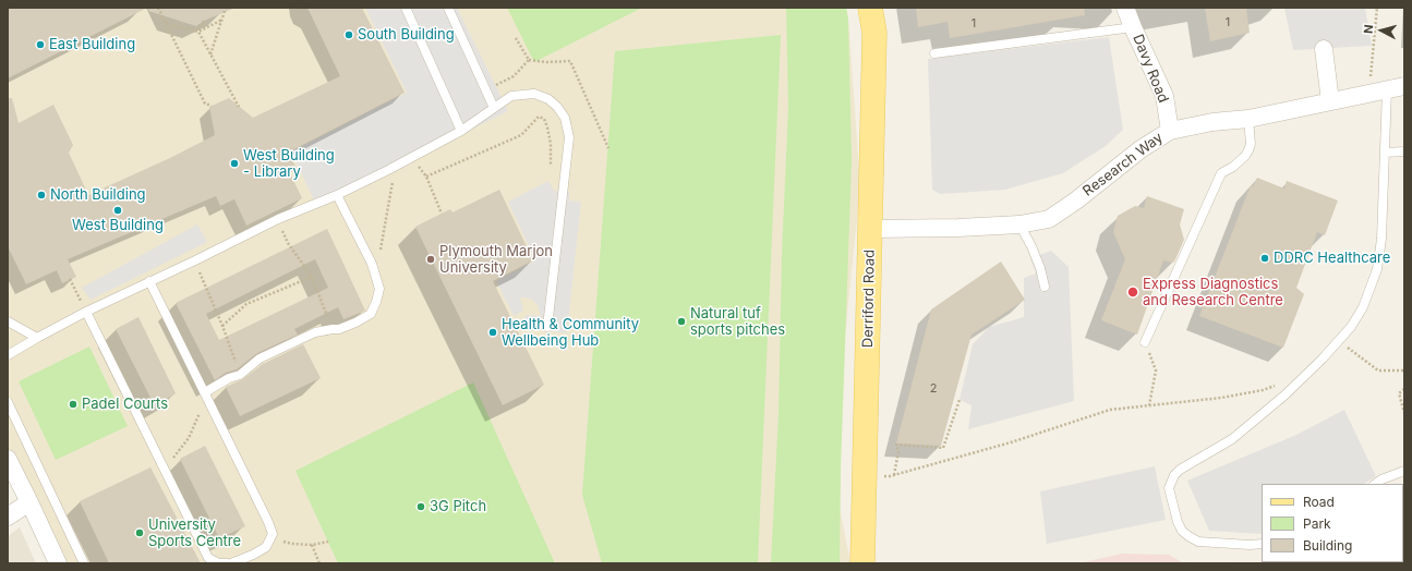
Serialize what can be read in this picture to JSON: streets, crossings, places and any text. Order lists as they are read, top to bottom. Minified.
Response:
{"streets":{"main road":["Derriford Road"],"street":["Davy Road","Research Way"]},"crossings":[["Davy Road","Research Way"],["Research Way","Derriford Road"]],"places":["South Building","East Building","West Building - Library","North Building","West Building","DDRC Healthcare","Plymouth Marjon University","Express Diagnostics and Research Centre","Natural tuf sports pitches","Health & Community Wellbeing Hub","Padel Courts","3G Pitch","University Sports Centre"],"house_numbers":["1","1","2"],"legend":["Road","Park","Building"],"north":"left"}
